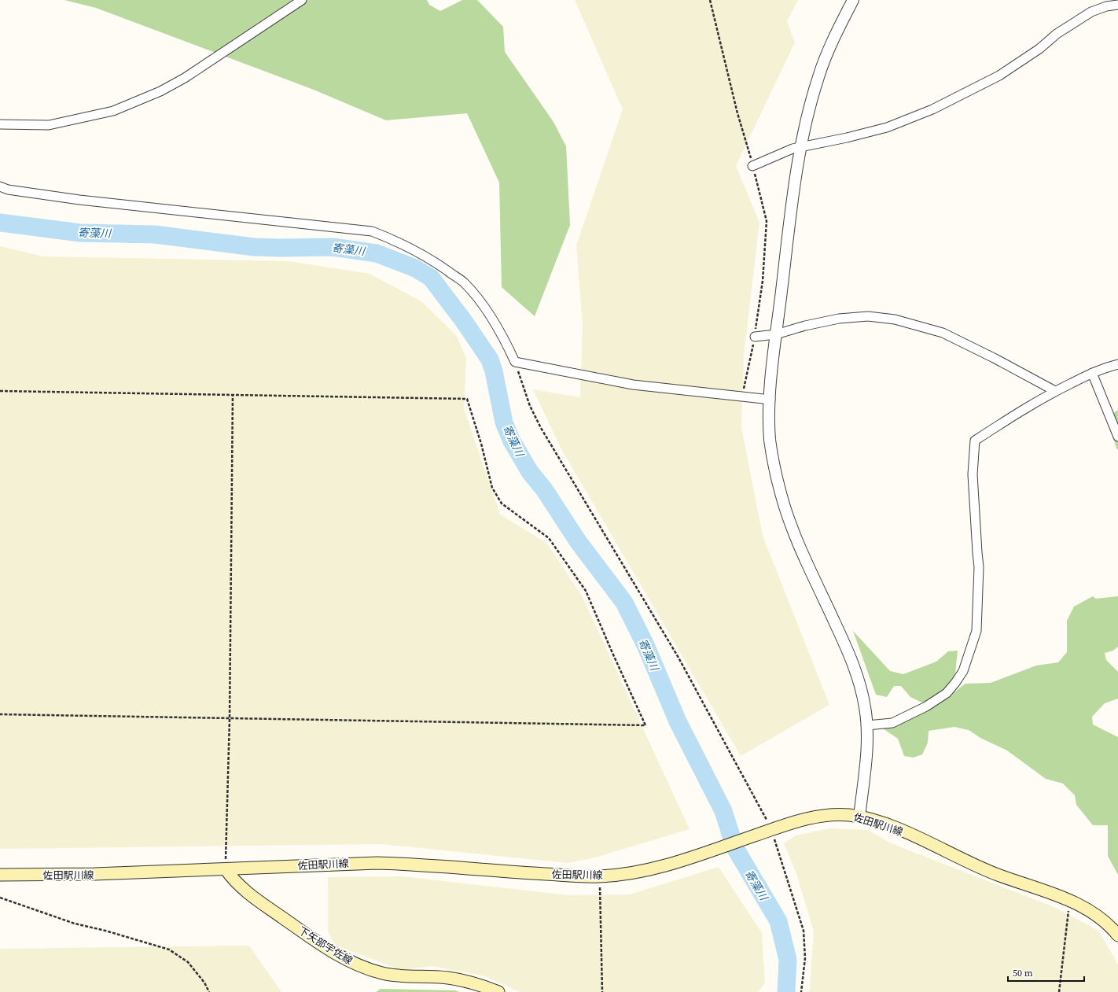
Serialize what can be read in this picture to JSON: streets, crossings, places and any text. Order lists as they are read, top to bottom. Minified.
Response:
{"streets":{"main road":["佐田駅川線","下矢部宇佐線"]},"crossings":[["佐田駅川線","下矢部宇佐線"]],"water":["寄藻川"],"scale_bar":"50 m"}
